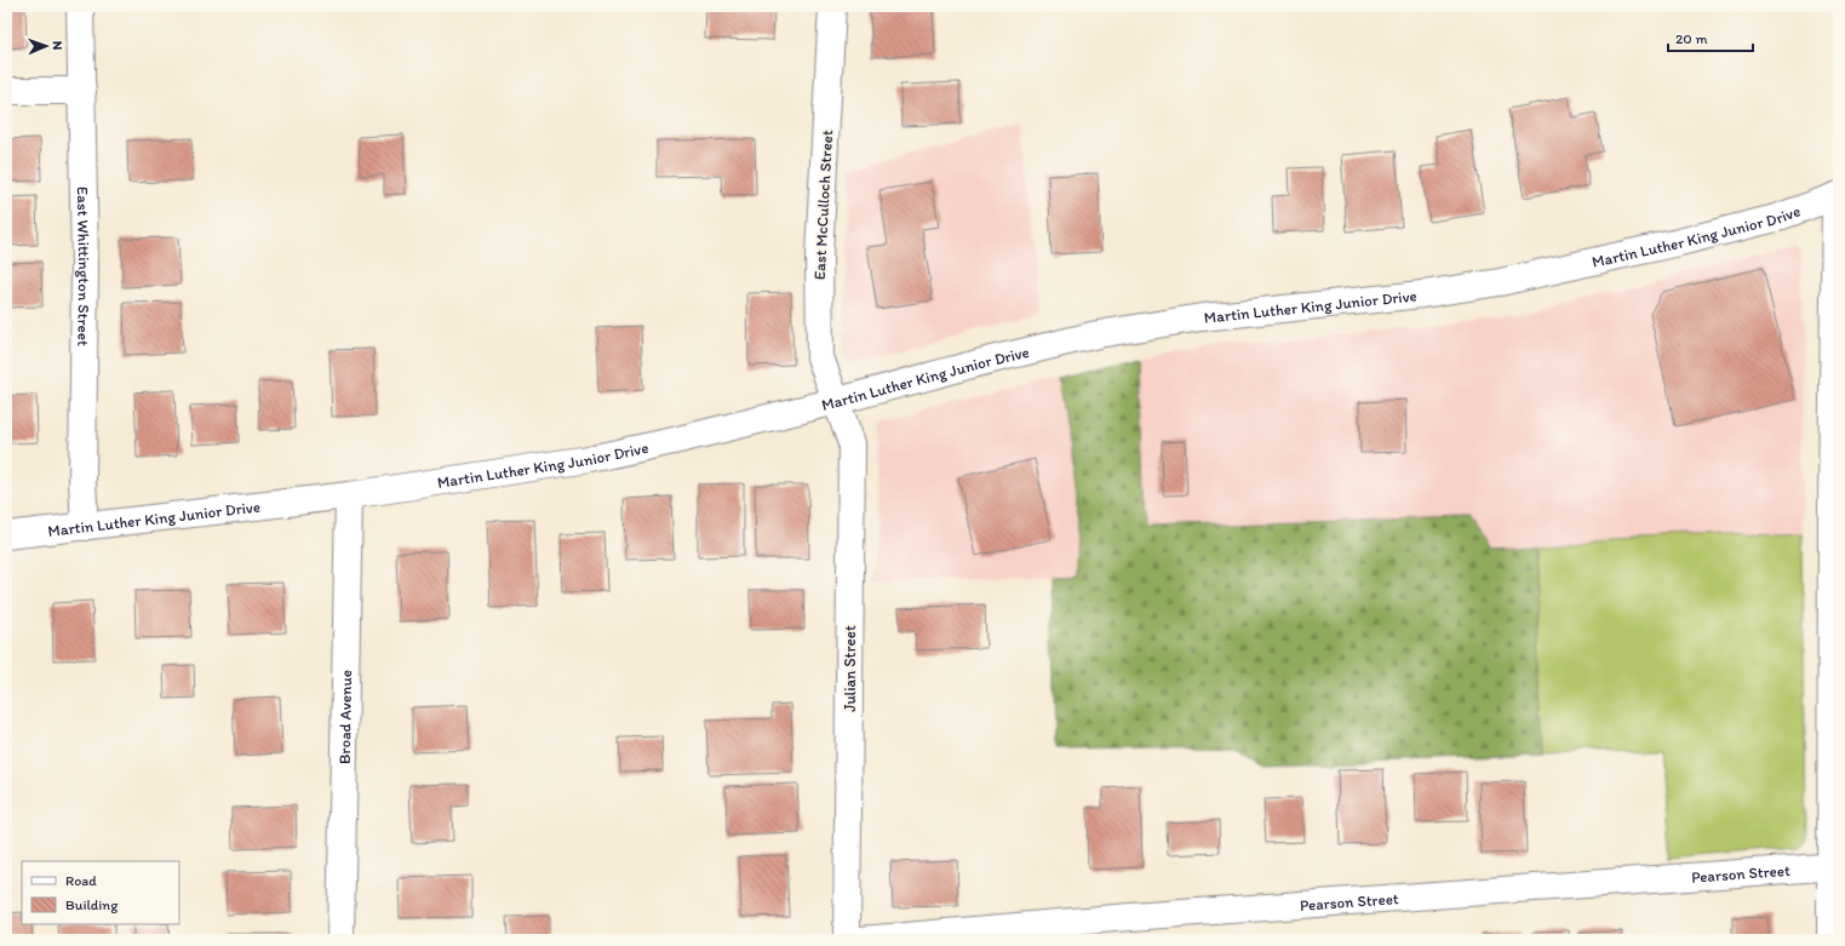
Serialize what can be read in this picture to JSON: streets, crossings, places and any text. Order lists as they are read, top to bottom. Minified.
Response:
{"streets":{"street":["East McCulloch Street","Martin Luther King Junior Drive","East Whittington Street","Julian Street","Broad Avenue","Pearson Street"]},"crossings":[["East McCulloch Street","Martin Luther King Junior Drive"],["East McCulloch Street","Julian Street"],["Martin Luther King Junior Drive","East Whittington Street"],["Martin Luther King Junior Drive","Julian Street"],["Martin Luther King Junior Drive","Broad Avenue"]],"legend":["Road","Building"],"scale_bar":"20 m","north":"right"}
